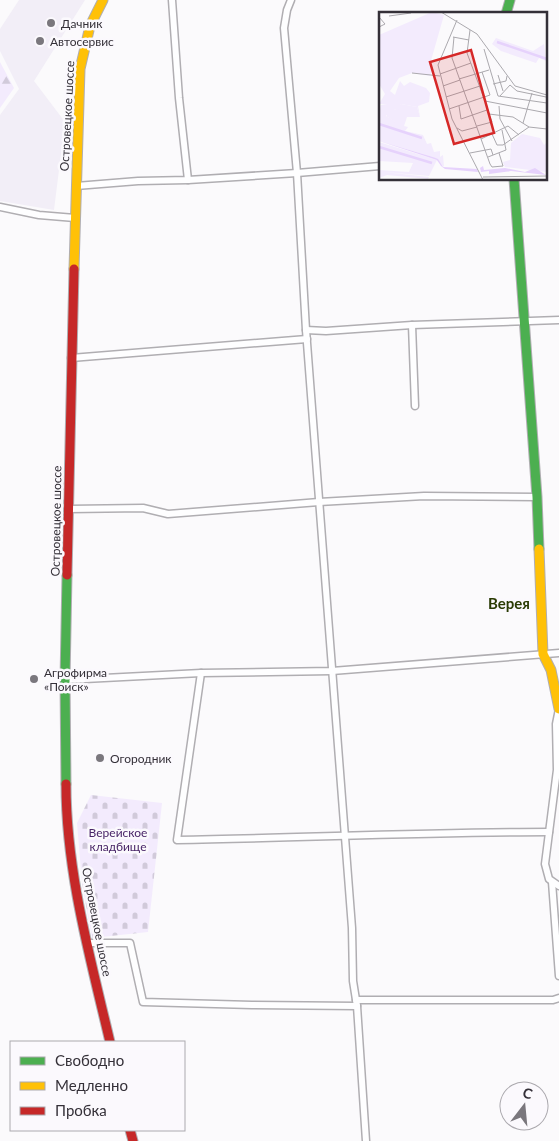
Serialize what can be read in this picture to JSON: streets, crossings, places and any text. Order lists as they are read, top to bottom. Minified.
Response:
{"streets":{"main road":["Островецкое шоссе"]},"districts":["Верея"],"parks":["Верейское кладбище"],"places":["Дачник","Автосервис","Агрофирма «Поиск»","Огородник"],"legend":["Свободно","Медленно","Пробка"],"north":"top"}
